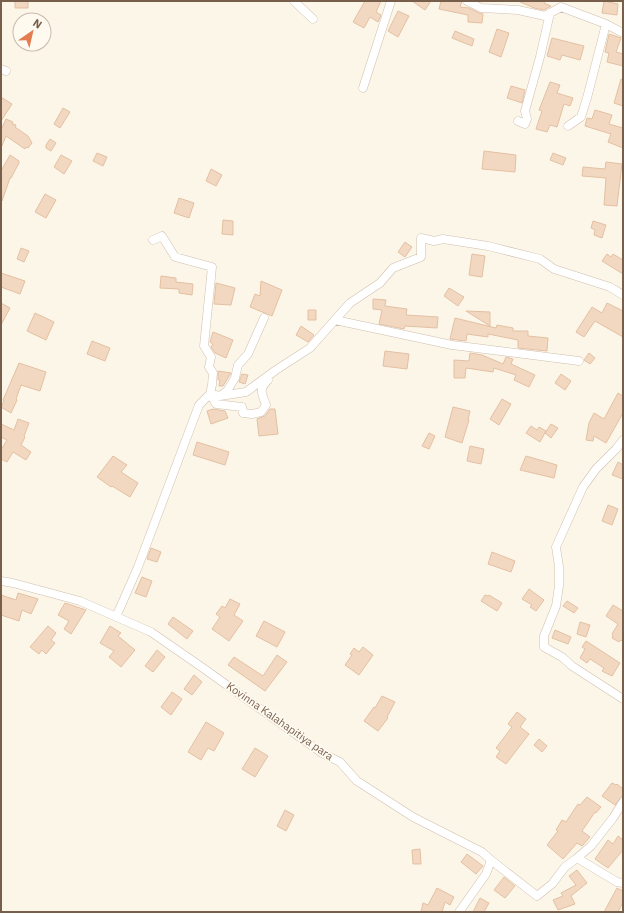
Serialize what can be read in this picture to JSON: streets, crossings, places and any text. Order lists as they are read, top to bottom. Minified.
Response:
{"streets":{"street":["Kovinna Kalahapitiya para"]},"north":"top right"}
